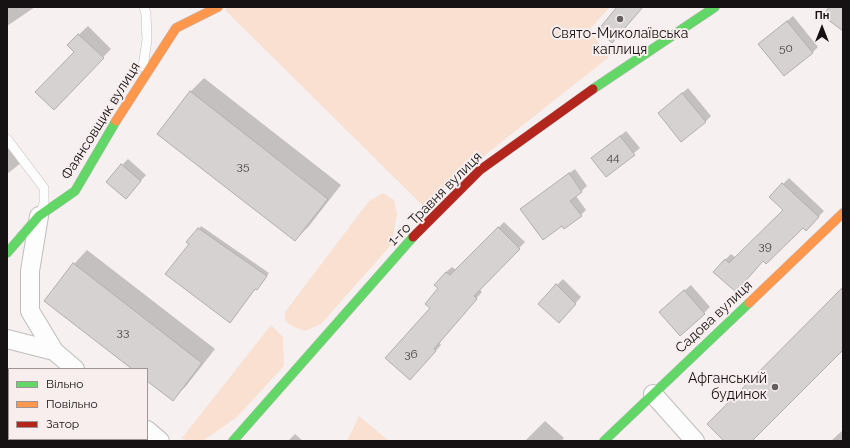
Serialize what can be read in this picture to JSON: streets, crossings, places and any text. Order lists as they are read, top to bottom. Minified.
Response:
{"streets":{"street":["Фаянсовщик вулиця","1-го Травня вулиця","Садова вулиця"]},"places":["Свято-Миколаївська каплиця","Афганський будинок"],"house_numbers":["50","44","35","39","33","36"],"legend":["Вільно","Повільно","Затор"],"north":"top"}
